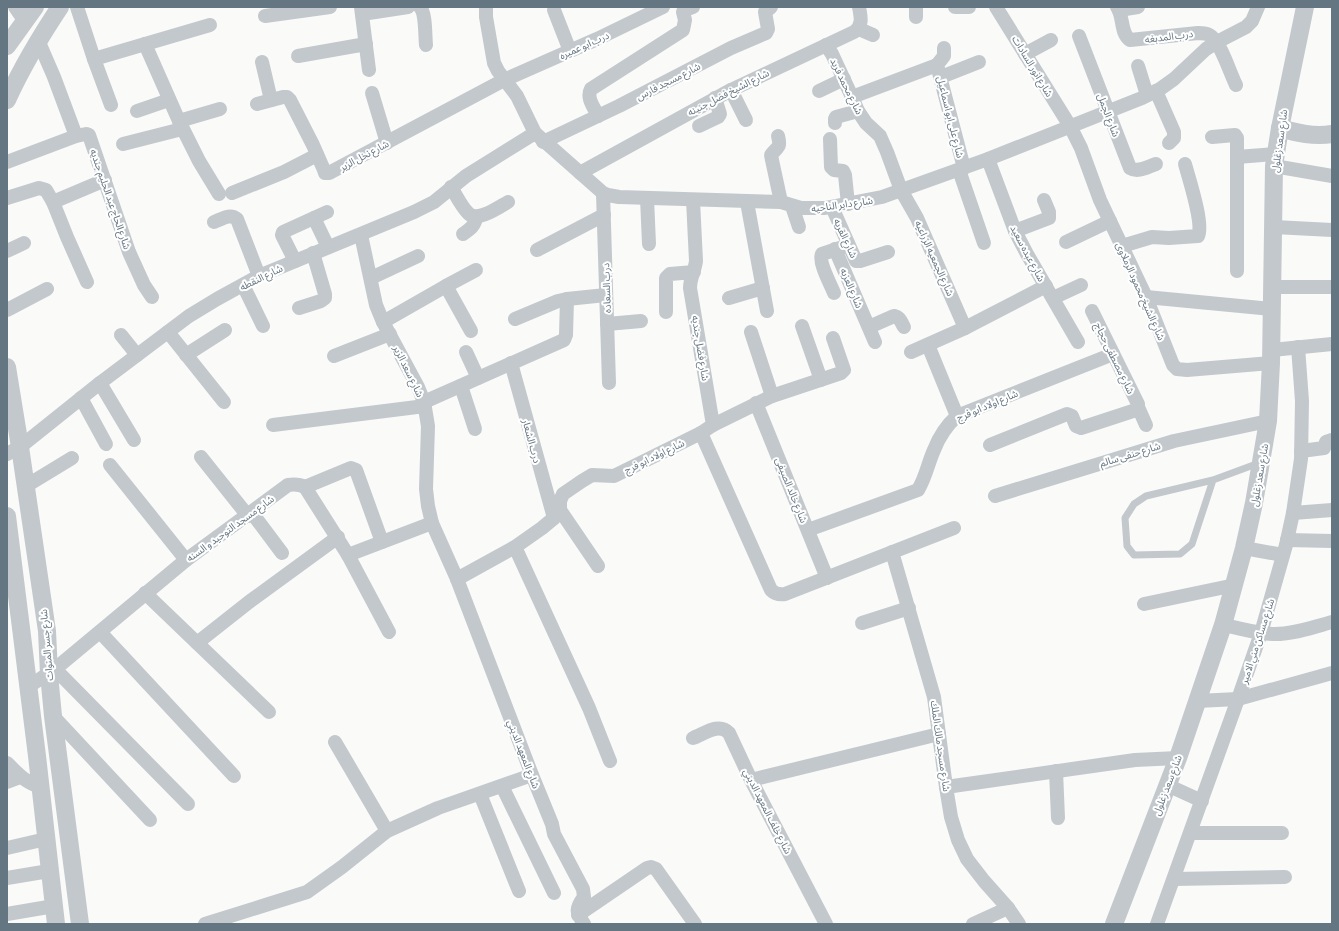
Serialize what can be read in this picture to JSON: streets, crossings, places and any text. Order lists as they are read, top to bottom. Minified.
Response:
{"streets":{"street":["درب المدبغه","درب ابو عميره","شارع انور السادات","شارع مسجد فارس","شارع محمد فريد","شارع الشيخ فضل جنينه","شارع الجمل","شارع على ابو اسماعيل","شارع سعد زغلول","شارع نخل الزير","شارع الحاج عبد الحليم جنديه","شارع داير الناحيه","شارع القريه","شارع عبده سعيد","شارع الجمعيه الزراعيه","شارع النقطه","درب السعاده","شارع العزبه","شارع الشيخ محمود الرملاوى","شارع فضل جنديه","شارع مصطفى حجاج","شارع سعد الزير","شارع اولاد ابو فرج","درب الشعار","شارع حنفى سالم","شارع خالد الصيفى","شارع مسجد التوحيد و السنه","شارع مساكن مني الامير","شارع جسر المنوات","شارع مسجد مالك الملك","شارع المعهد الديني","شارع خلف المعهد الديني"]},"crossings":[["درب المدبغه","شارع داير الناحيه"],["درب ابو عميره","شارع نخل الزير"],["درب ابو عميره","شارع داير الناحيه"],["شارع انور السادات","شارع داير الناحيه"],["شارع انور السادات","شارع الشيخ محمود الرملاوى"],["شارع مسجد فارس","شارع داير الناحيه"],["شارع مسجد فارس","شارع النقطه"],["شارع محمد فريد","شارع الشيخ فضل جنينه"],["شارع محمد فريد","شارع على ابو اسماعيل"],["شارع محمد فريد","شارع داير الناحيه"],["شارع محمد فريد","شارع الجمعيه الزراعيه"],["شارع الشيخ فضل جنينه","شارع داير الناحيه"],["شارع الجمل","شارع داير الناحيه"],["شارع على ابو اسماعيل","شارع داير الناحيه"],["شارع سعد زغلول","شارع الشيخ محمود الرملاوى"],["شارع سعد زغلول","شارع حنفى سالم"],["شارع نخل الزير","شارع داير الناحيه"],["شارع داير الناحيه","شارع القريه"],["شارع داير الناحيه","شارع عبده سعيد"],["شارع داير الناحيه","شارع الجمعيه الزراعيه"],["شارع داير الناحيه","شارع النقطه"],["شارع داير الناحيه","درب السعاده"],["شارع داير الناحيه","شارع الشيخ محمود الرملاوى"],["شارع داير الناحيه","شارع فضل جنديه"],["شارع النقطه","شارع سعد الزير"],["شارع النقطه","شارع جسر المنوات"],["شارع فضل جنديه","شارع اولاد ابو فرج"],["شارع مصطفى حجاج","شارع اولاد ابو فرج"],["شارع سعد الزير","شارع المعهد الديني"],["شارع اولاد ابو فرج","درب الشعار"],["شارع اولاد ابو فرج","شارع خالد الصيفى"],["شارع مسجد التوحيد و السنه","شارع جسر المنوات"]]}
